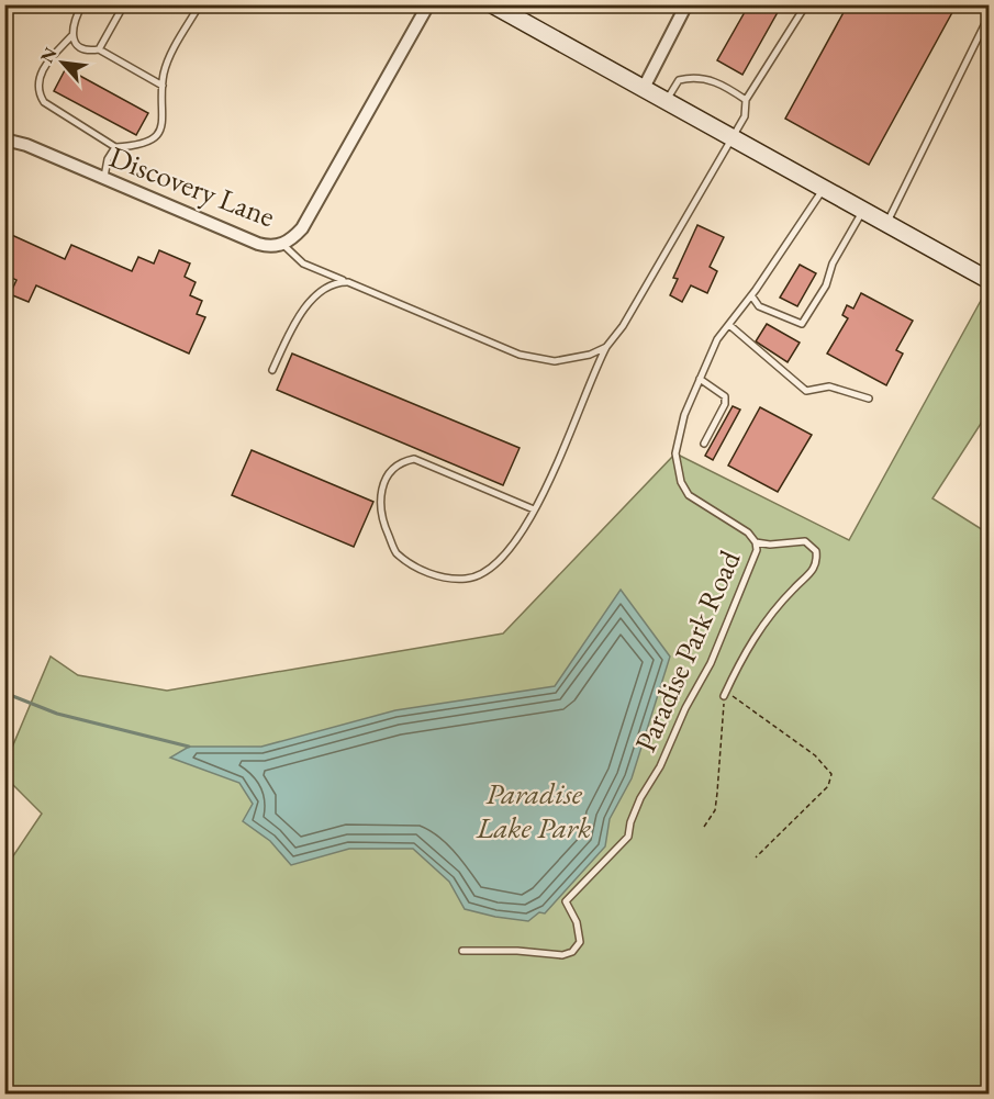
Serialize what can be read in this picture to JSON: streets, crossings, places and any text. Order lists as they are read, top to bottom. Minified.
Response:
{"streets":{"street":["Discovery Lane"],"lane":["Paradise Park Road"]},"parks":["Paradise Lake Park"],"north":"top left"}
